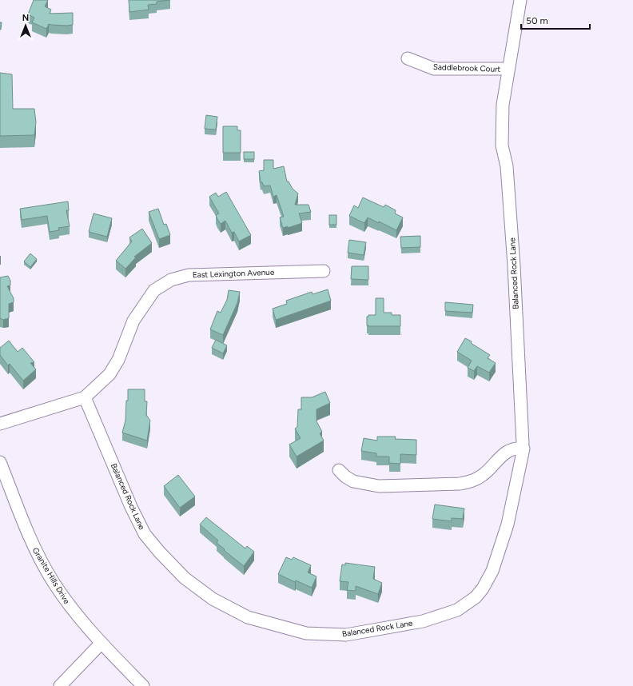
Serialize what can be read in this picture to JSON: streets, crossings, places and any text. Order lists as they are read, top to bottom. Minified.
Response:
{"streets":{"street":["Saddlebrook Court","East Lexington Avenue","Balanced Rock Lane","Granite Hills Drive"]},"crossings":[["Saddlebrook Court","Balanced Rock Lane"],["East Lexington Avenue","Balanced Rock Lane"]],"scale_bar":"50 m","north":"top"}
